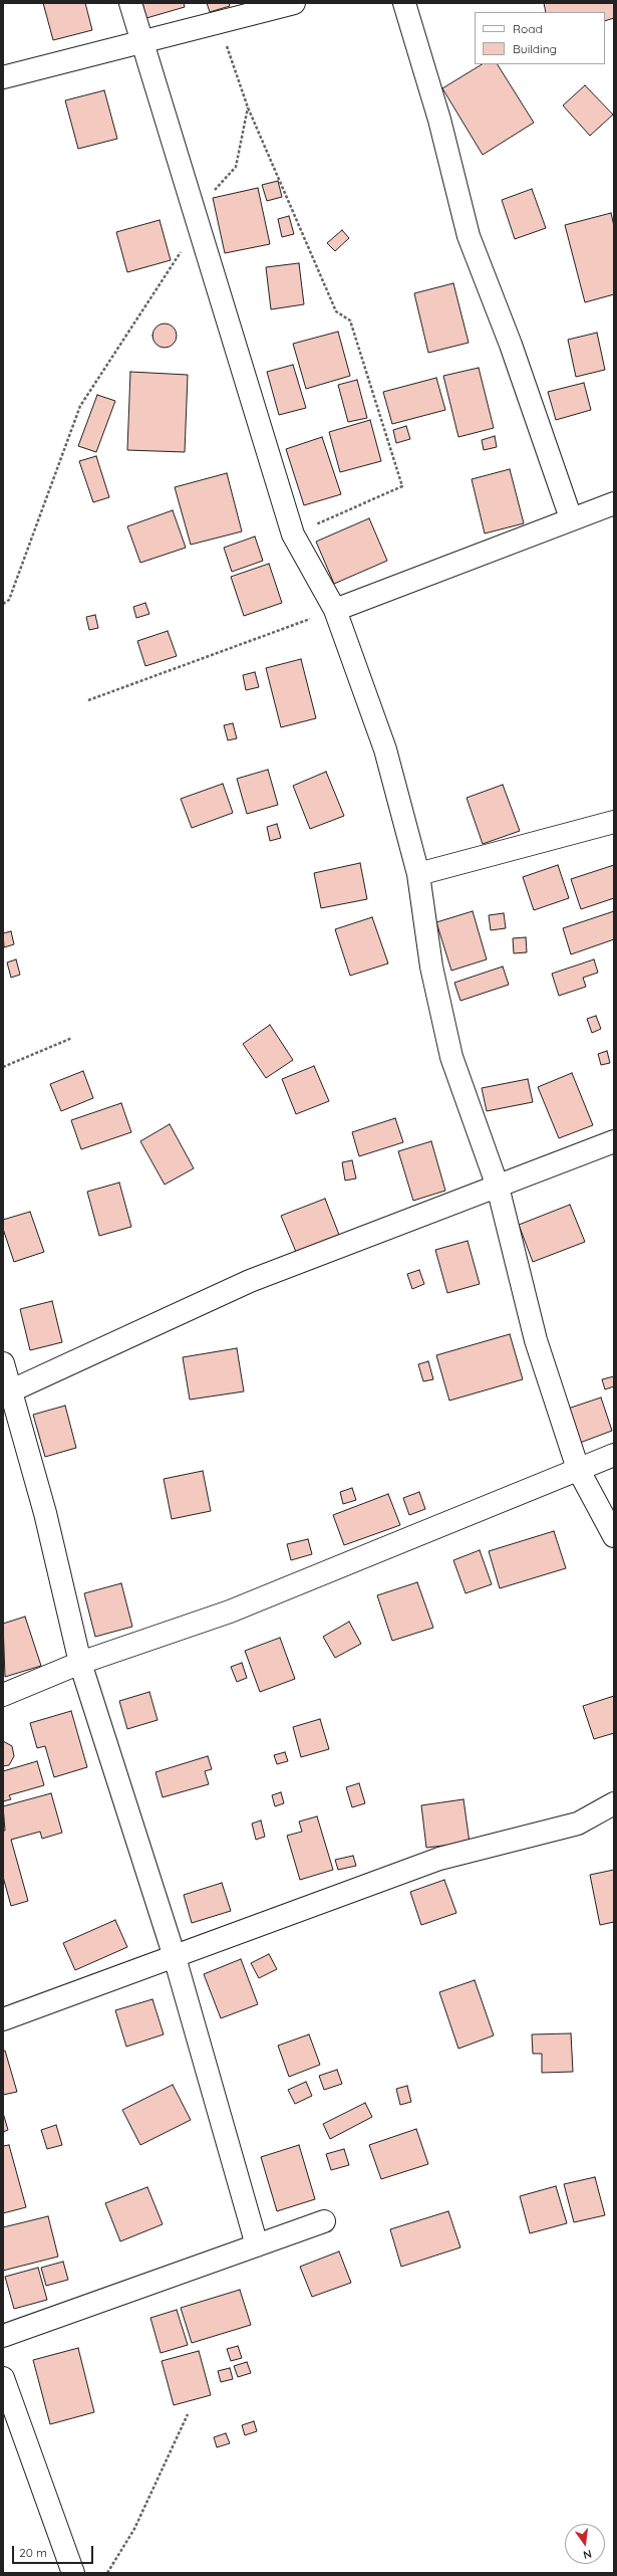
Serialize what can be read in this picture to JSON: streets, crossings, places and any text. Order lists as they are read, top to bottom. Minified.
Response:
{"legend":["Road","Building"],"scale_bar":"20 m","north":"bottom"}
